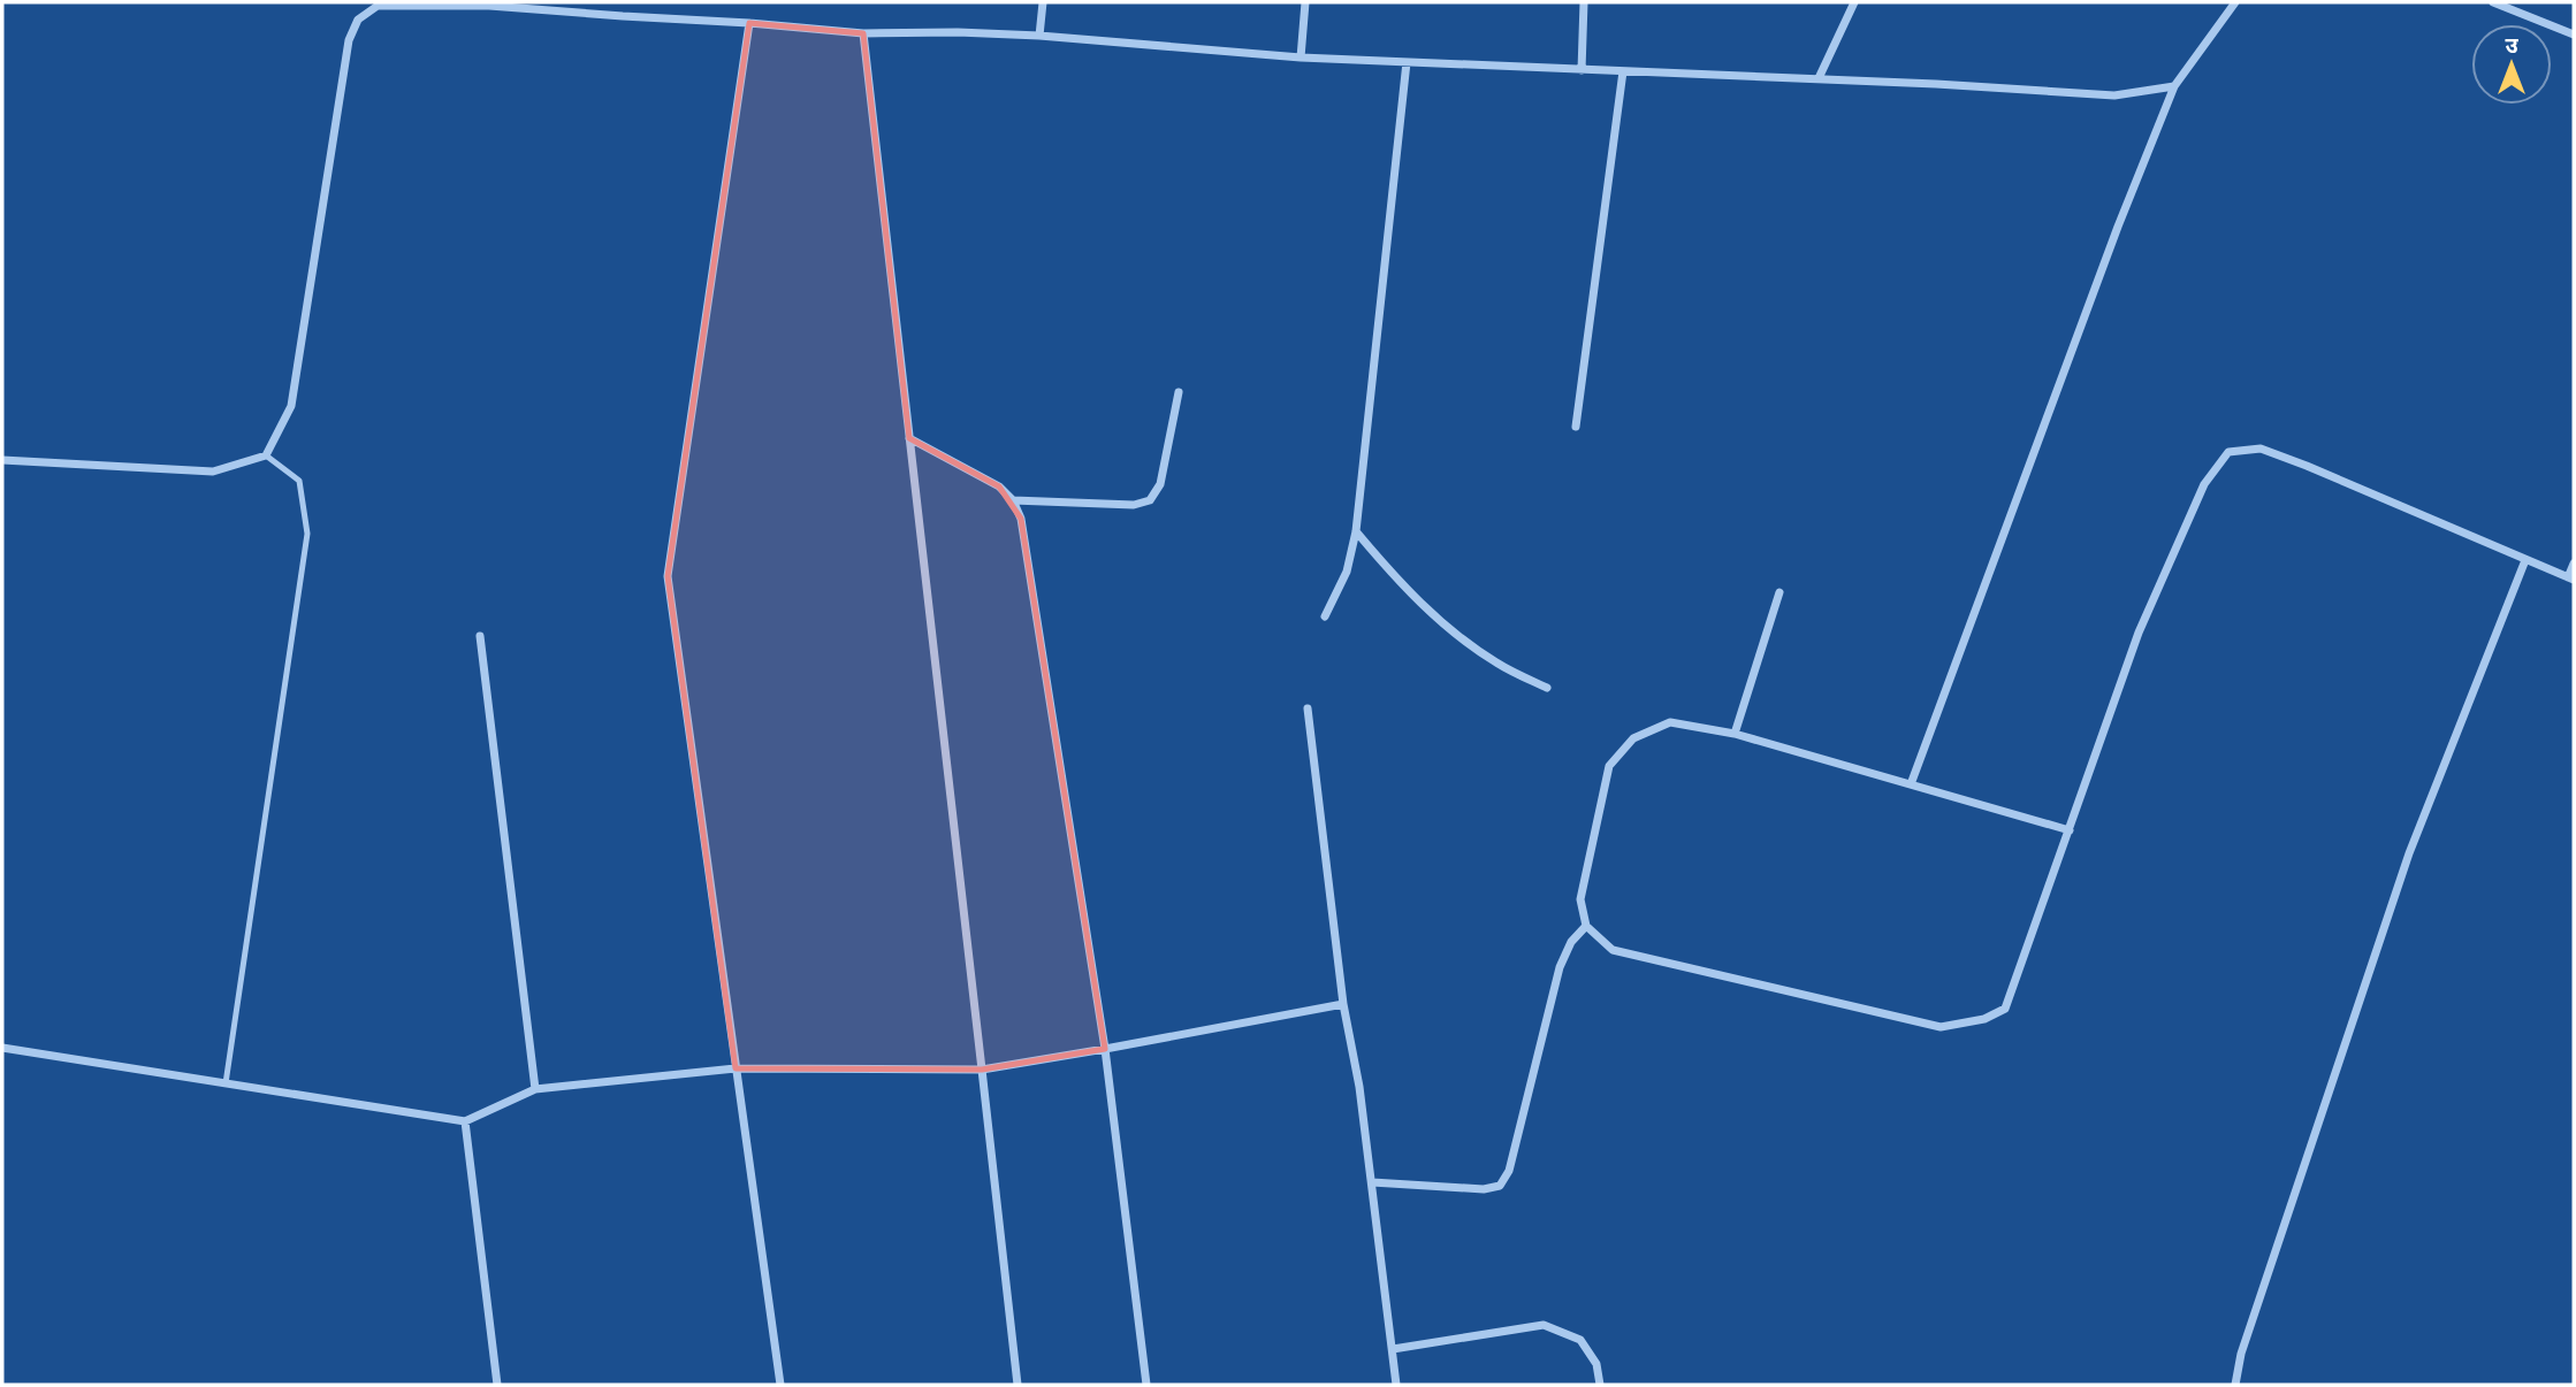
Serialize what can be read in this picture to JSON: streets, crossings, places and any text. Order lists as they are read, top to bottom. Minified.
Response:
{"north":"top"}
